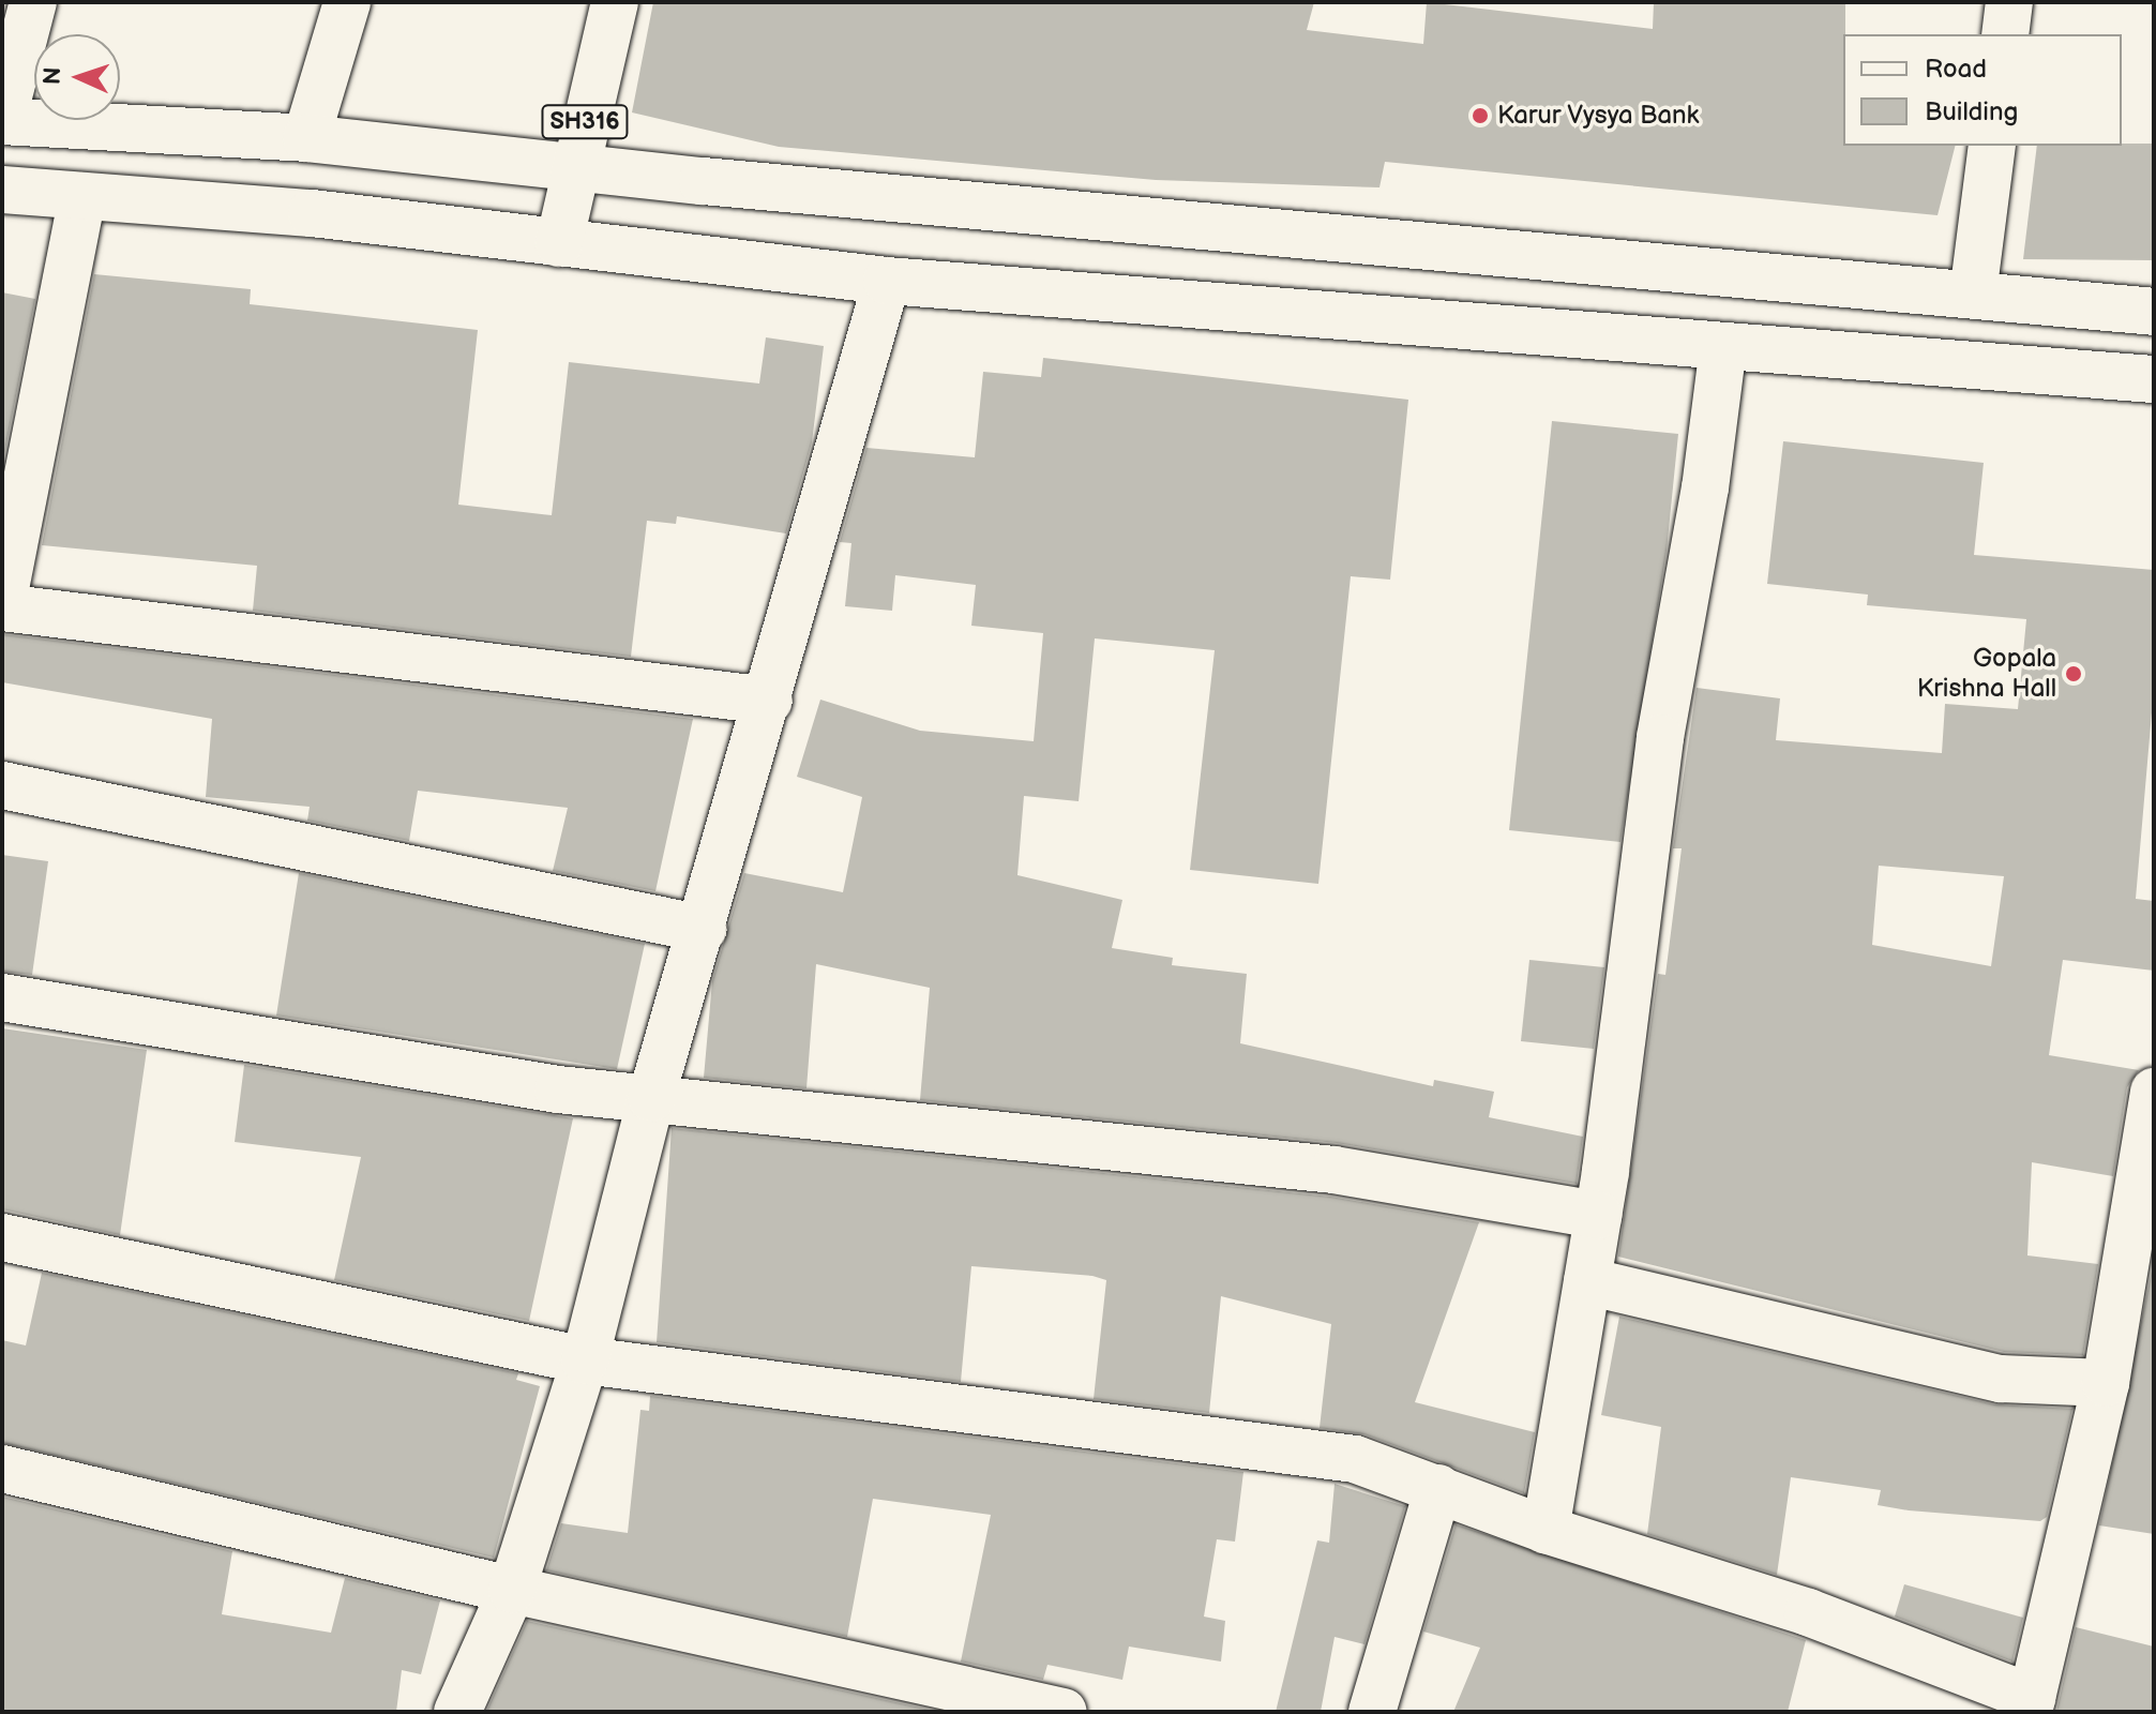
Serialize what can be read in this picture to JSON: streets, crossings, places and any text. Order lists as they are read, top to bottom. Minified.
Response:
{"streets":{"street":["SH316"]},"places":["Karur Vysya Bank","Gopala Krishna Hall"],"legend":["Road","Building"],"north":"left"}
